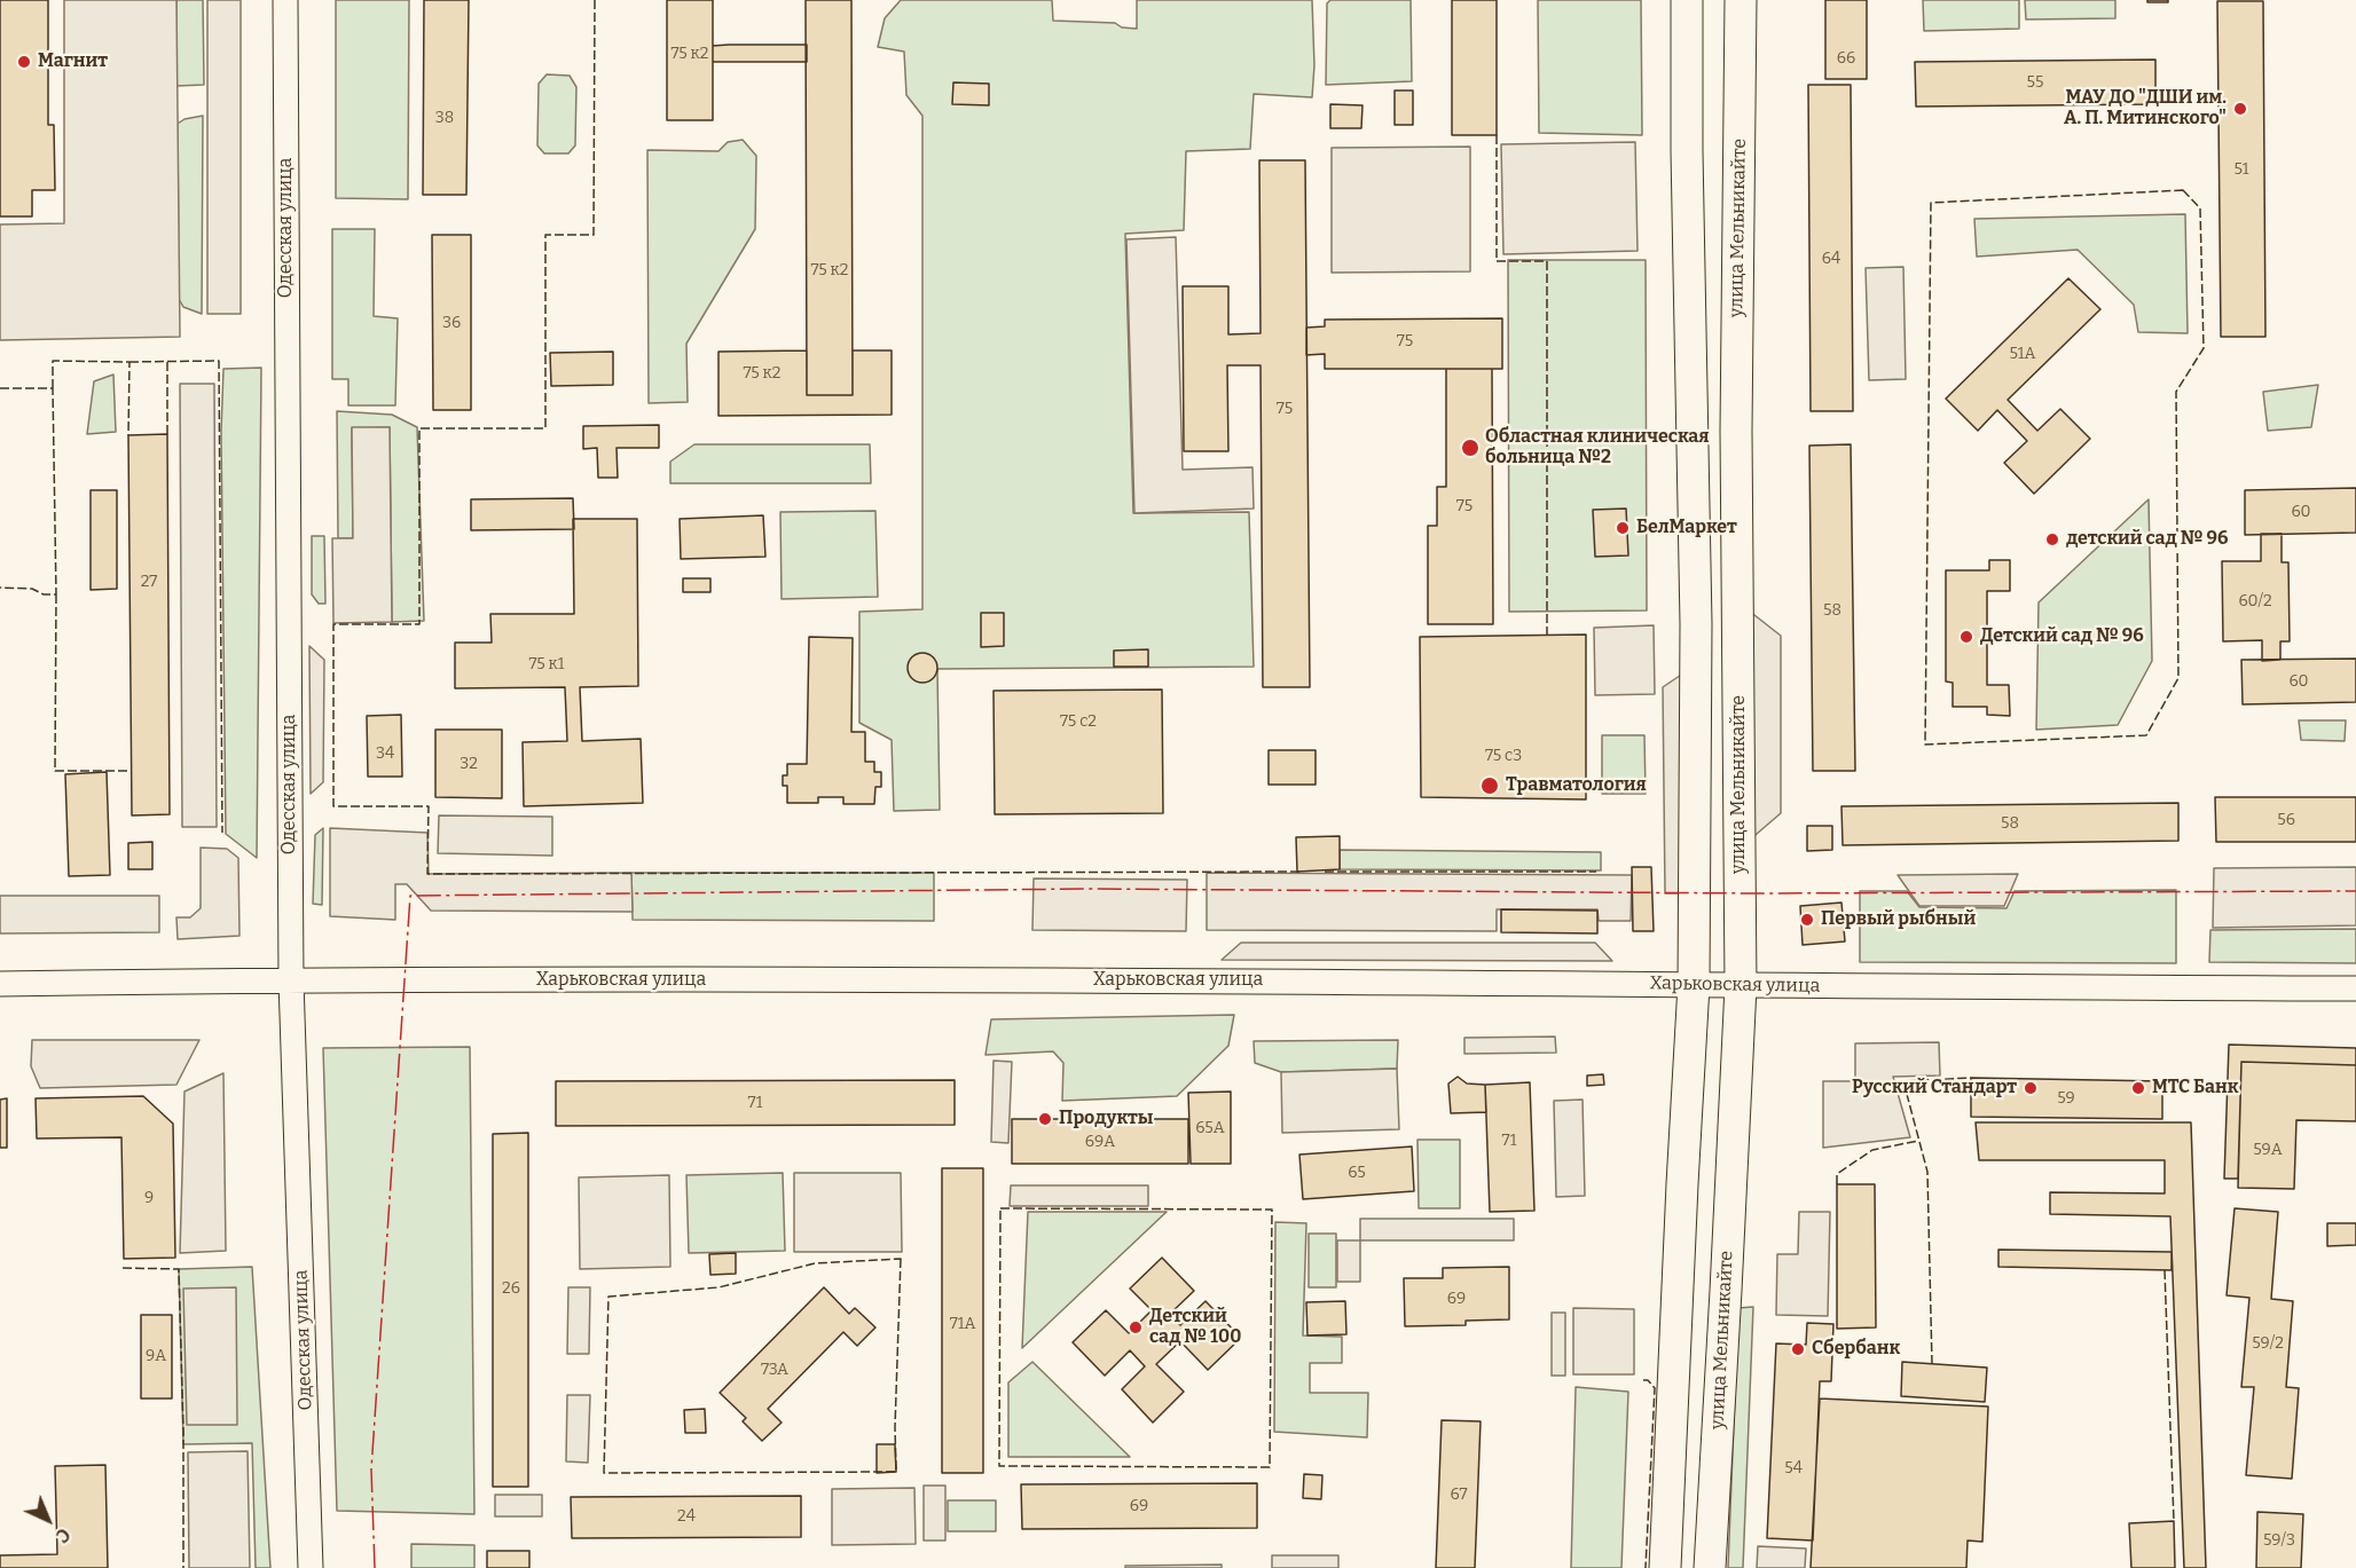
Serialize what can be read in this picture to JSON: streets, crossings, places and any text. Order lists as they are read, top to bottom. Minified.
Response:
{"streets":{"main road":["улица Мельникайте"],"street":["Одесская улица","Харьковская улица"]},"crossings":[["Одесская улица","Харьковская улица"],["улица Мельникайте","Харьковская улица"]],"places":["Магнит","МАУ ДО \"ДШИ им. А. П. Митинского\"","Областная клиническая больница №2","БелМаркет","детский сад № 96","Детский сад № 96","Травматология","Первый рыбный","Русский Стандарт","МТС Банк","Продукты","Детский сад № 100","Сбербанк"],"house_numbers":["75 к2","66","55","38","51","64","75 к2","36","75","51А","75 к2","75","75","60","27","60/2","58","75 к1","60","75 с2","34","75 с3","32","56","58","59","71","65А","71","69А","59А","65","9","26","69","71А","59/2","9А","73А","54","67","69","24","59/3"],"north":"bottom right"}
